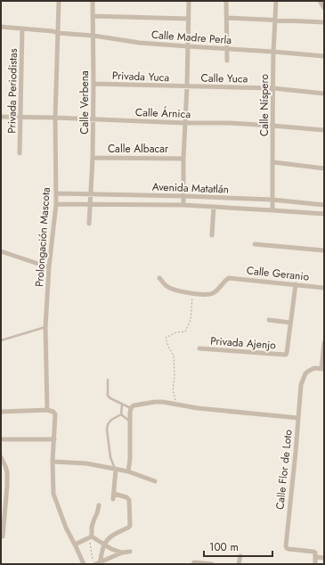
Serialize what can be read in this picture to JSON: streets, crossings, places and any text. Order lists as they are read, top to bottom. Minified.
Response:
{"streets":{"street":["Calle Madre Perla","Privada Yuca","Calle Yuca","Privada Periodistas","Calle Verbena","Calle Níspero","Calle Árnica","Calle Albacar","Avenida Matatlán","Prolongación Mascota","Calle Geranio","Privada Ajenjo","Calle Flor de Loto"]},"crossings":[["Calle Madre Perla","Privada Periodistas"],["Calle Madre Perla","Calle Verbena"],["Calle Madre Perla","Calle Níspero"],["Calle Madre Perla","Prolongación Mascota"],["Privada Yuca","Calle Yuca"],["Privada Yuca","Calle Verbena"],["Calle Yuca","Calle Níspero"],["Privada Periodistas","Calle Árnica"],["Calle Verbena","Calle Árnica"],["Calle Verbena","Calle Albacar"],["Calle Verbena","Avenida Matatlán"],["Calle Níspero","Calle Árnica"],["Calle Níspero","Avenida Matatlán"],["Calle Árnica","Prolongación Mascota"],["Avenida Matatlán","Prolongación Mascota"]],"scale_bar":"100 m"}
